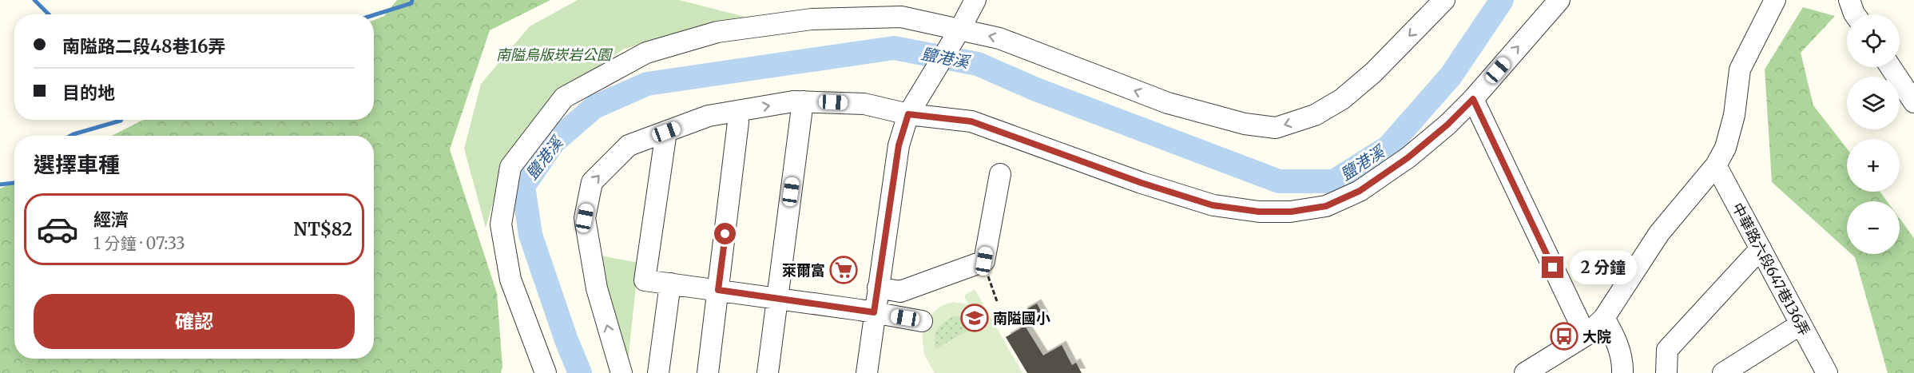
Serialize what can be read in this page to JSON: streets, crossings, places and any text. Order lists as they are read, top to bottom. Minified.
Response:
{"streets":{"street":["中華路六段647巷136弄"]},"water":["鹽港溪"],"parks":["南隘烏版崁岩公園"],"places":{"supermarket":["萊爾富"],"school or university":["南隘國小"],"bus stop":["大院"]},"page":{"map_buttons":["+","−"],"banner":["南隘路二段48巷16弄","目的地"],"heading":"選擇車種","list":[{"name":"經濟","note":"1 分鐘 · 07:33","value":"NT$82"}],"bubble":"2 分鐘","buttons":"確認"}}
